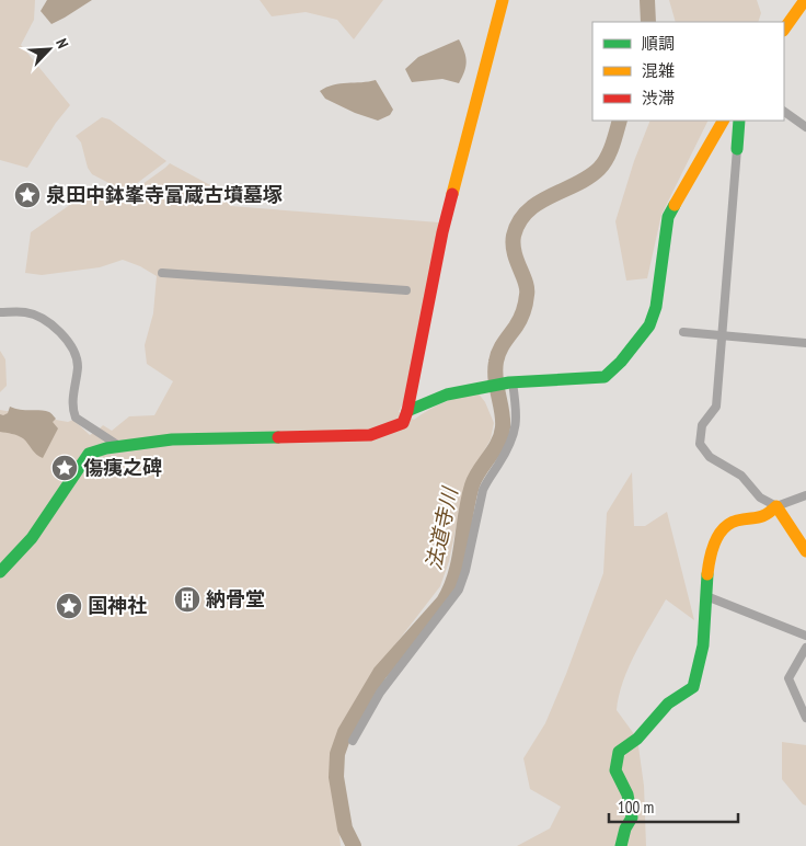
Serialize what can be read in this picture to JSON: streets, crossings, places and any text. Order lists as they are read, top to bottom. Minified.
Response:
{"water":["法道寺川"],"places":{"place":["泉田中鉢峯寺富蔵古墳墓塚","傷痍之碑","国神社"],"building":["納骨堂"]},"legend":["順調","混雑","渋滞"],"scale_bar":"100 m","north":"top right"}
